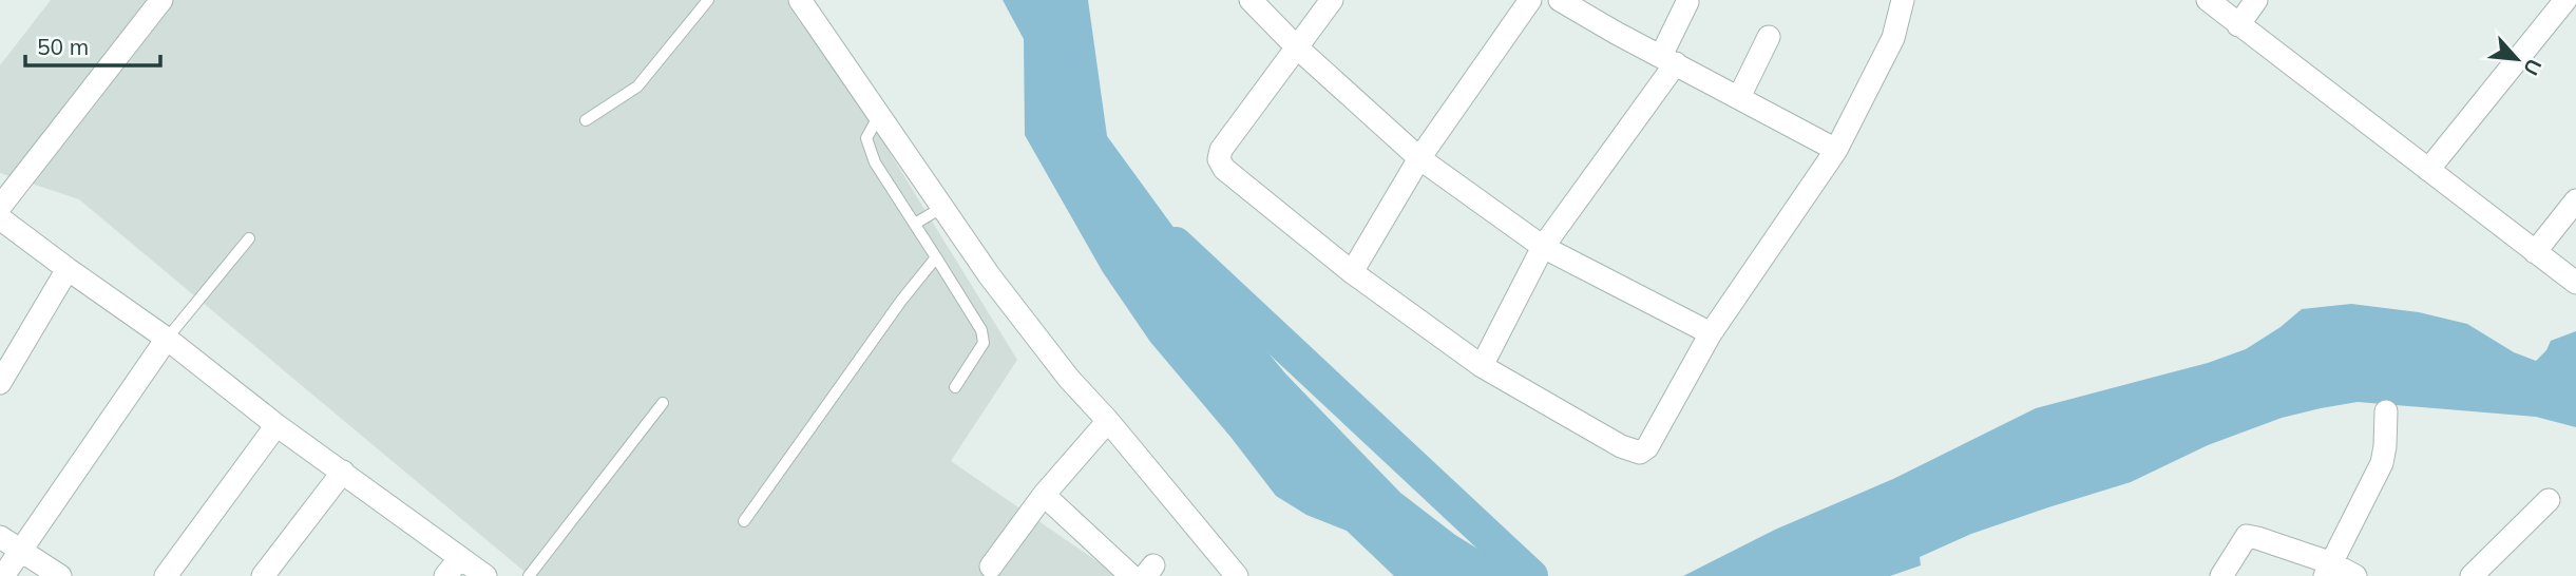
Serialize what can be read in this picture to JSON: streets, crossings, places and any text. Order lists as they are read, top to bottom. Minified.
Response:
{"scale_bar":"50 m","north":"bottom right"}
